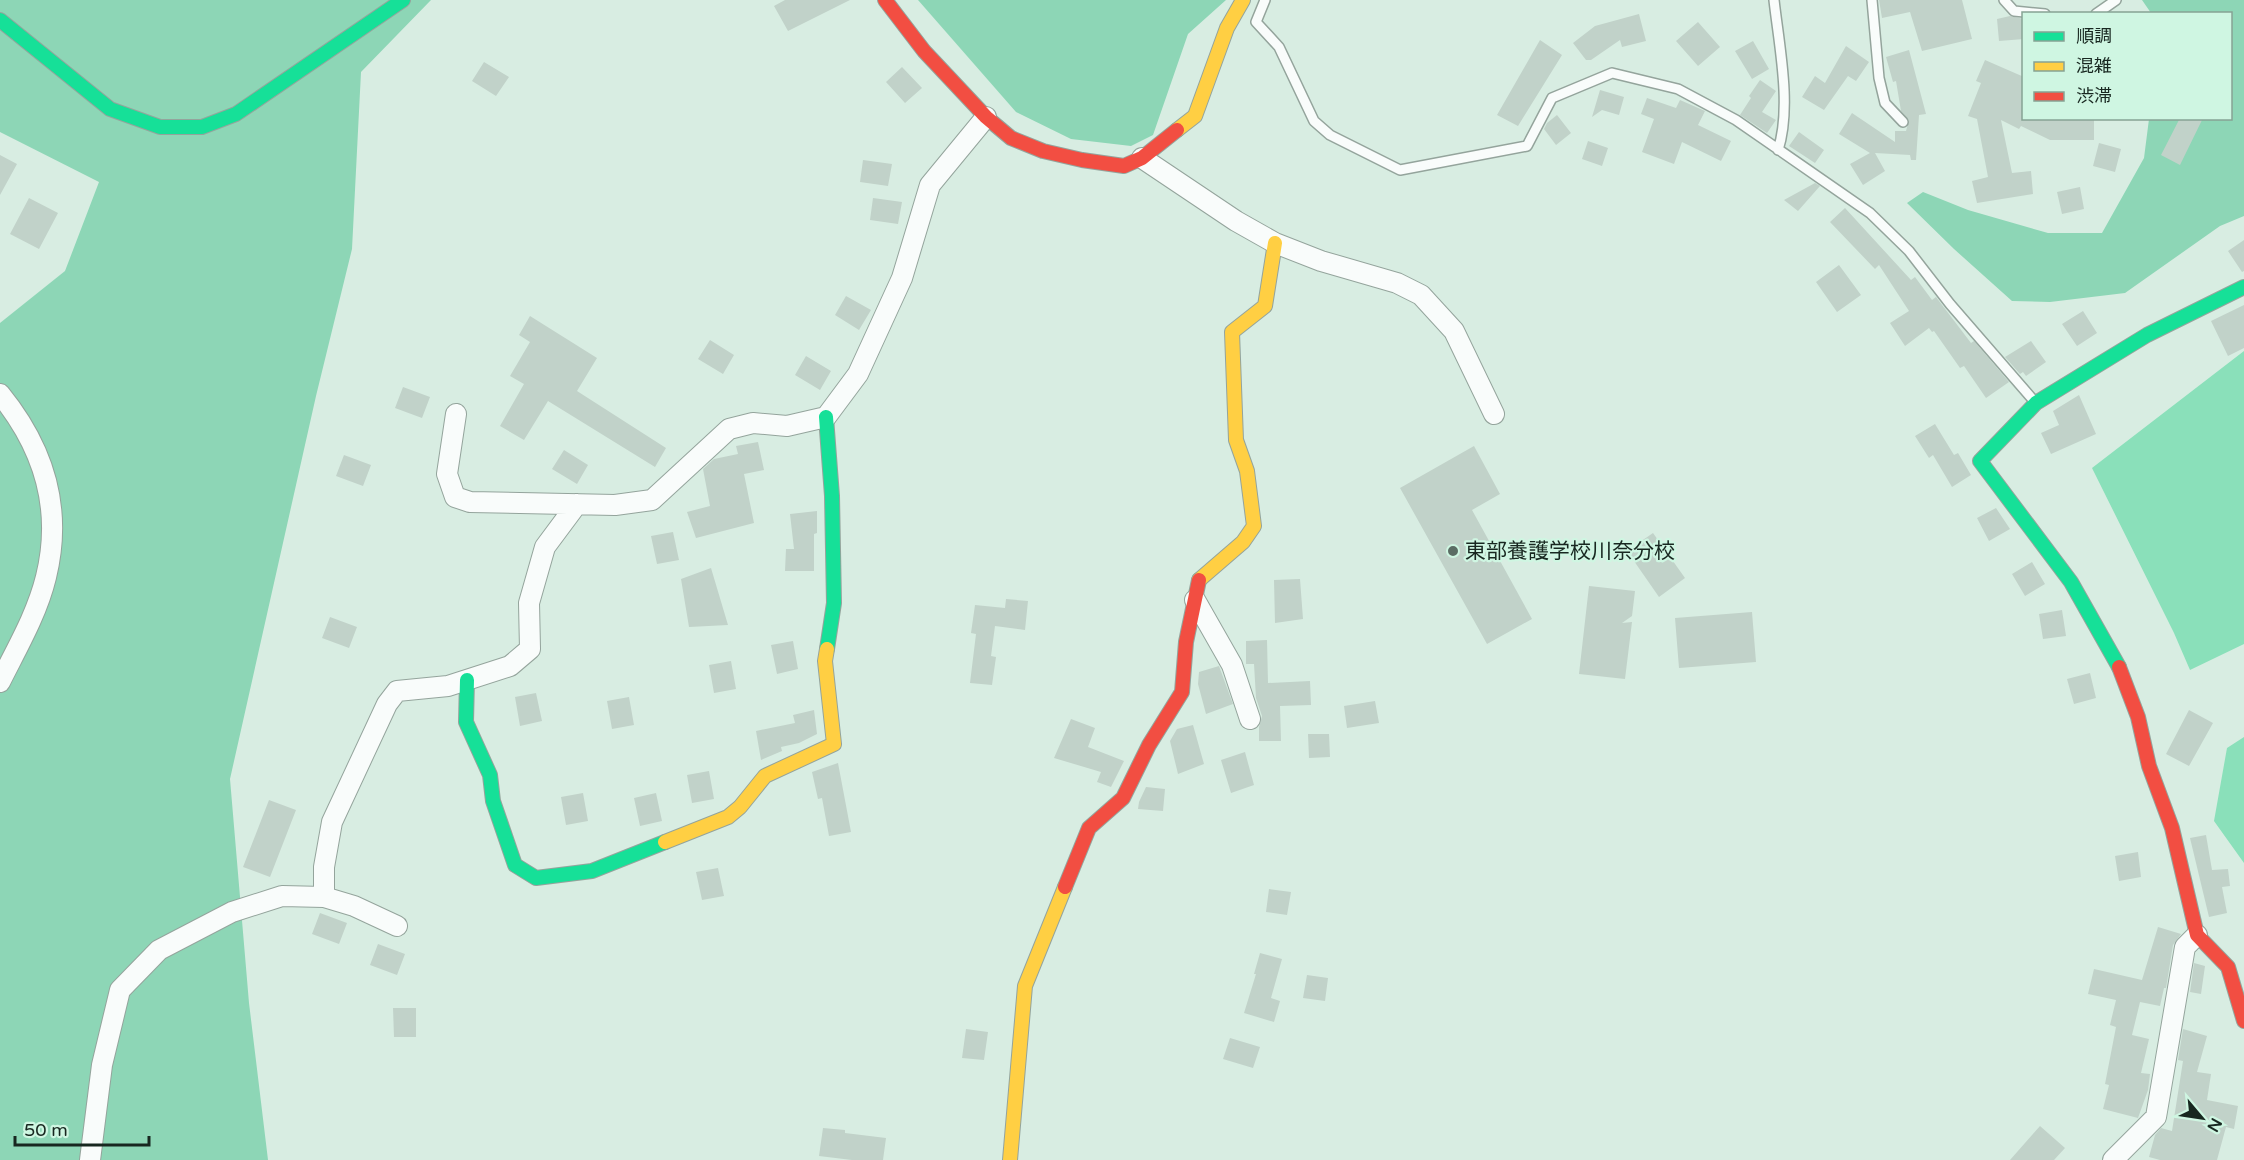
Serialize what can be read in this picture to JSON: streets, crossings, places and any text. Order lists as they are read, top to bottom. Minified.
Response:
{"places":["東部養護学校川奈分校"],"legend":["順調","混雑","渋滞"],"scale_bar":"50 m","north":"bottom right"}
